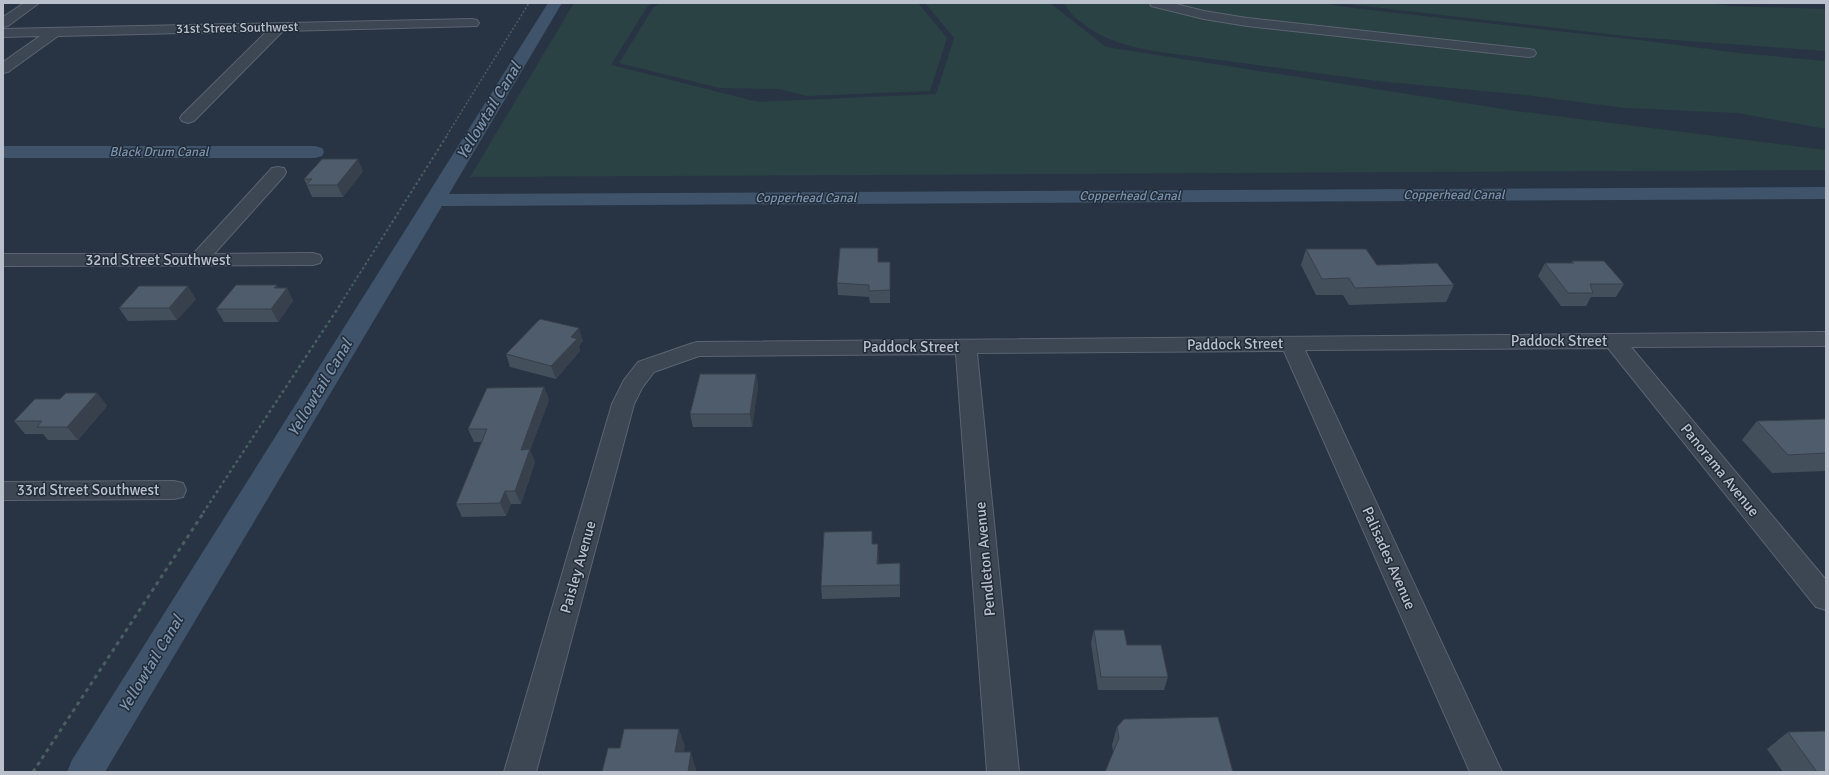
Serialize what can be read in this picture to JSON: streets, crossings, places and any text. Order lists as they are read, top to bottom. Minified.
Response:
{"streets":{"street":["31st Street Southwest","32nd Street Southwest","Paddock Street","Panorama Avenue","33rd Street Southwest","Palisades Avenue","Pendleton Avenue","Paisley Avenue"]},"crossings":[["Paddock Street","Panorama Avenue"],["Paddock Street","Palisades Avenue"],["Paddock Street","Pendleton Avenue"],["Paddock Street","Paisley Avenue"]],"water":["Yellowtail Canal","Black Drum Canal","Copperhead Canal"]}
